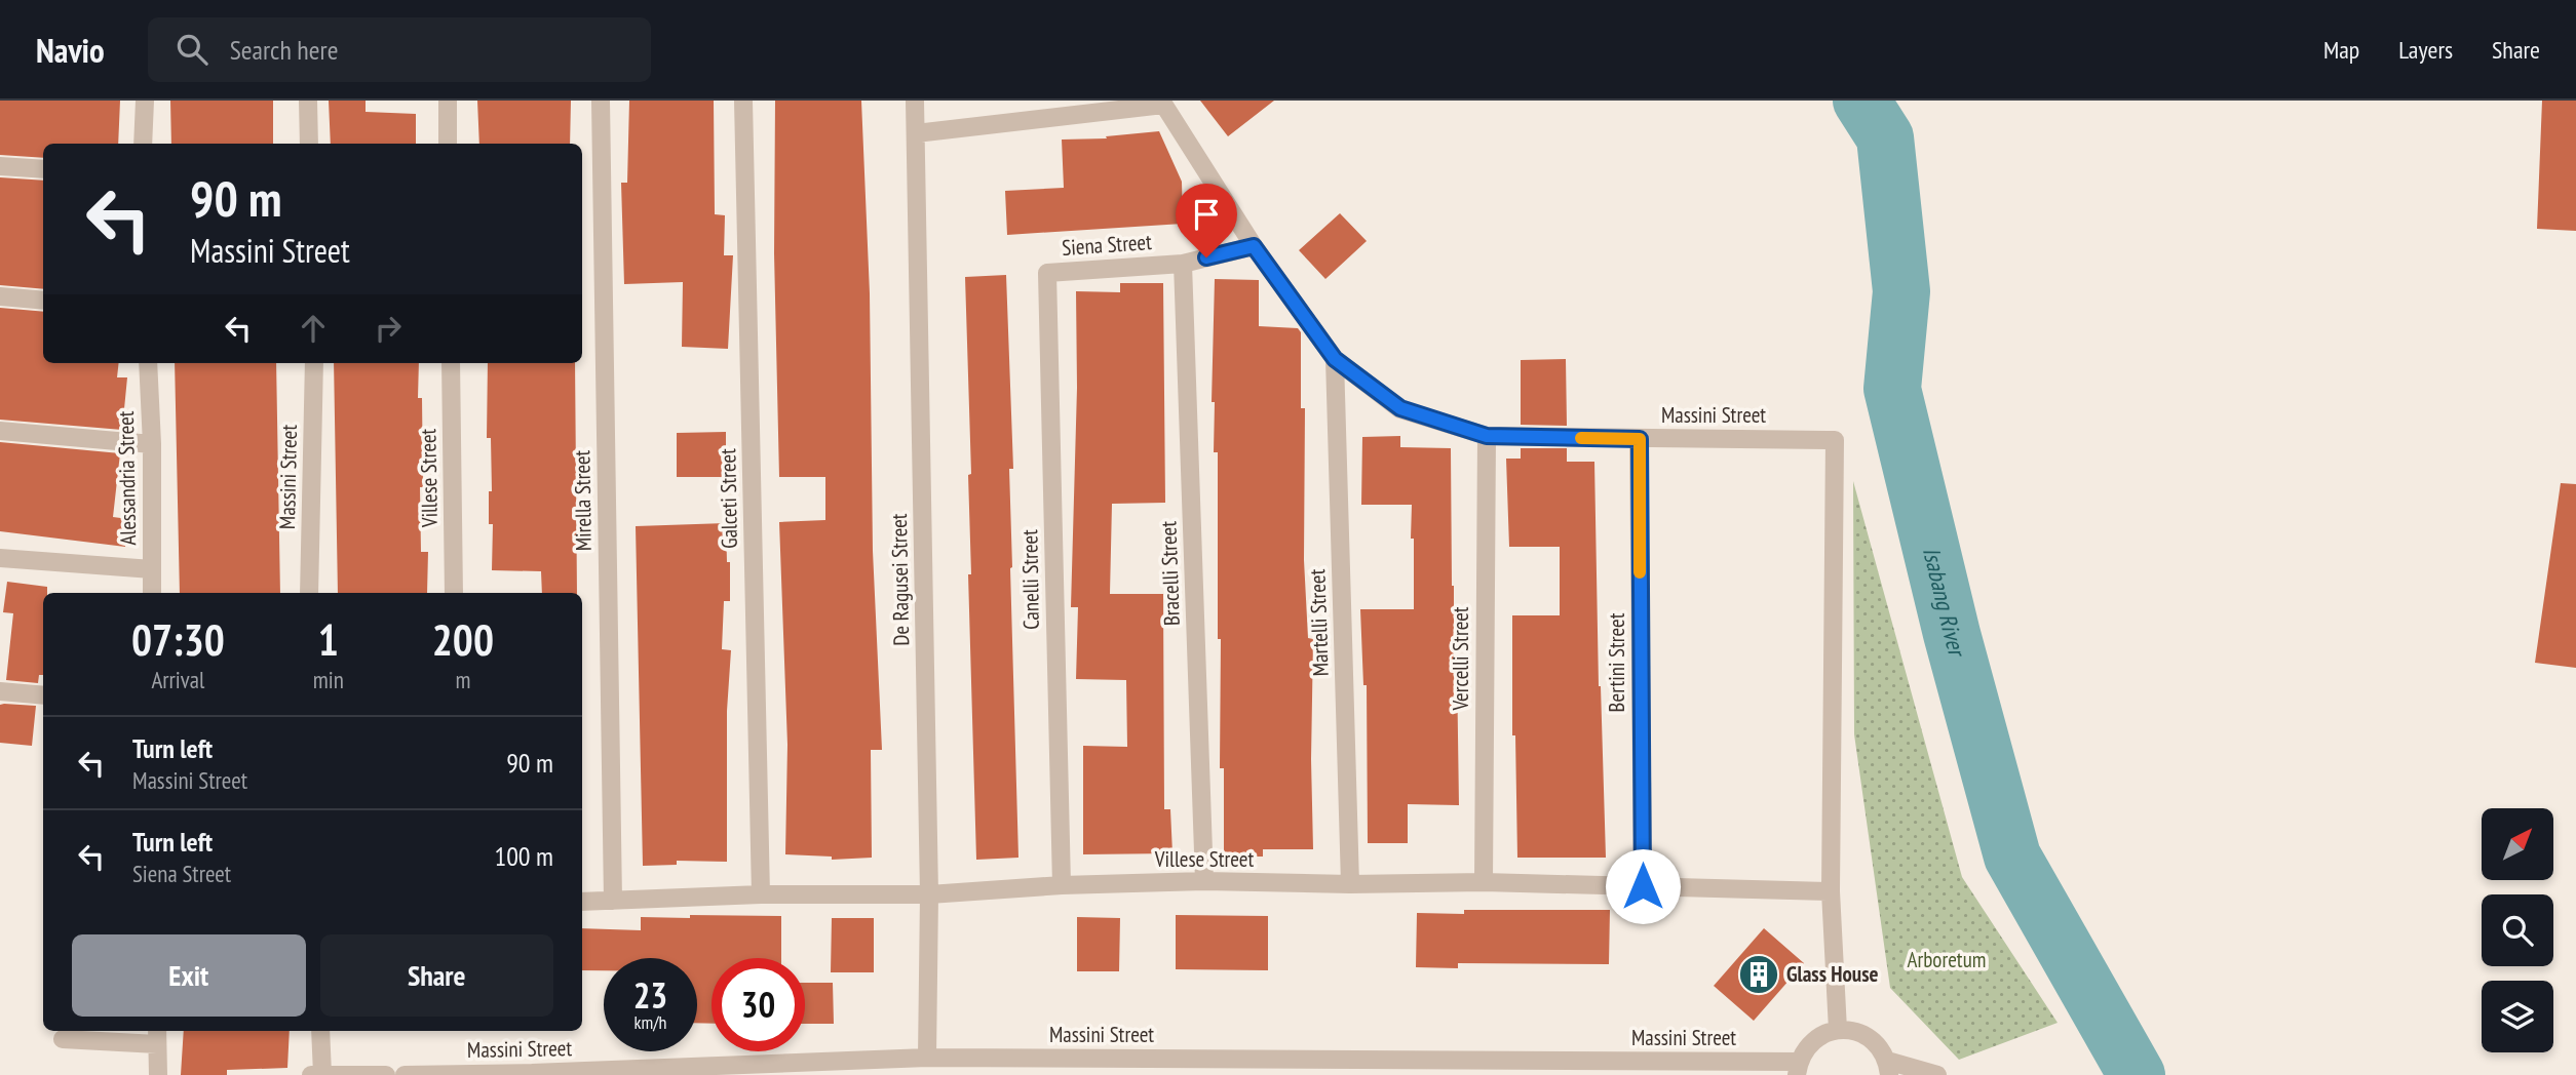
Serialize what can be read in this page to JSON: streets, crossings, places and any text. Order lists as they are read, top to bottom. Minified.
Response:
{"streets":{"street":["Siena Street","Massini Street","Alessandria Street","Villese Street","Galceti Street","Mirella Street","Bracelli Street","De Ragusei Street","Canelli Street","Martelli Street","Vercelli Street","Bertini Street"]},"crossings":[["Siena Street","Massini Street"],["Siena Street","Bracelli Street"],["Siena Street","Canelli Street"],["Massini Street","Villese Street"],["Massini Street","De Ragusei Street"],["Massini Street","Martelli Street"],["Massini Street","Vercelli Street"],["Massini Street","Bertini Street"],["Villese Street","Galceti Street"],["Villese Street","Mirella Street"],["Villese Street","Bracelli Street"],["Villese Street","De Ragusei Street"],["Villese Street","Canelli Street"],["Villese Street","Martelli Street"],["Villese Street","Vercelli Street"],["Villese Street","Bertini Street"]],"water":["Isabang River"],"parks":["Arboretum"],"places":{"building":["Glass House"]},"north":"top right","page":{"header":"Navio","search":"Search here","nav":["Map","Layers","Share"],"turn":["90 m","Massini Street"],"eta":["07:30","Arrival","1","min","200","m"],"list":[{"name":"Turn left","note":"Massini Street","value":"90 m"},{"name":"Turn left","note":"Siena Street","value":"100 m"}],"buttons":["Exit","Share"],"speed":"23 km/h","limit":"30"}}
